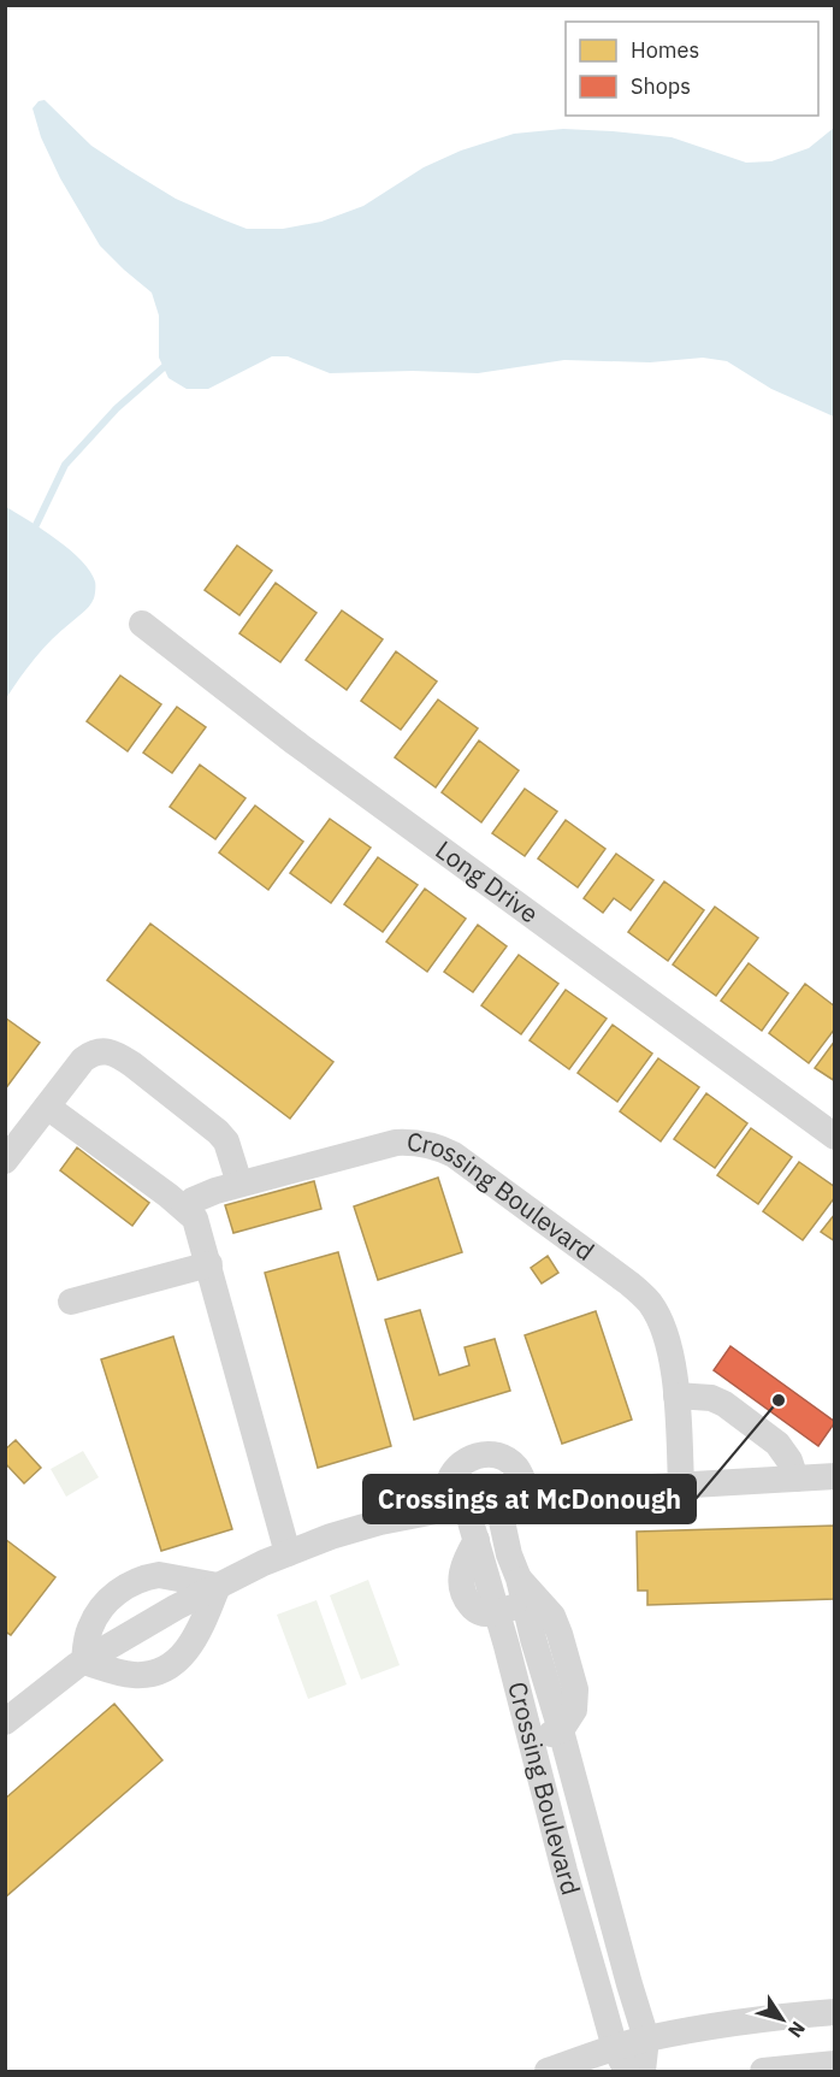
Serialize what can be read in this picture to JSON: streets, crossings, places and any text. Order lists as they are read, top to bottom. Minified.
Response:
{"streets":{"street":["Long Drive","Crossing Boulevard"]},"places":["Crossings at McDonough"],"legend":["Homes","Shops"],"north":"bottom right"}
